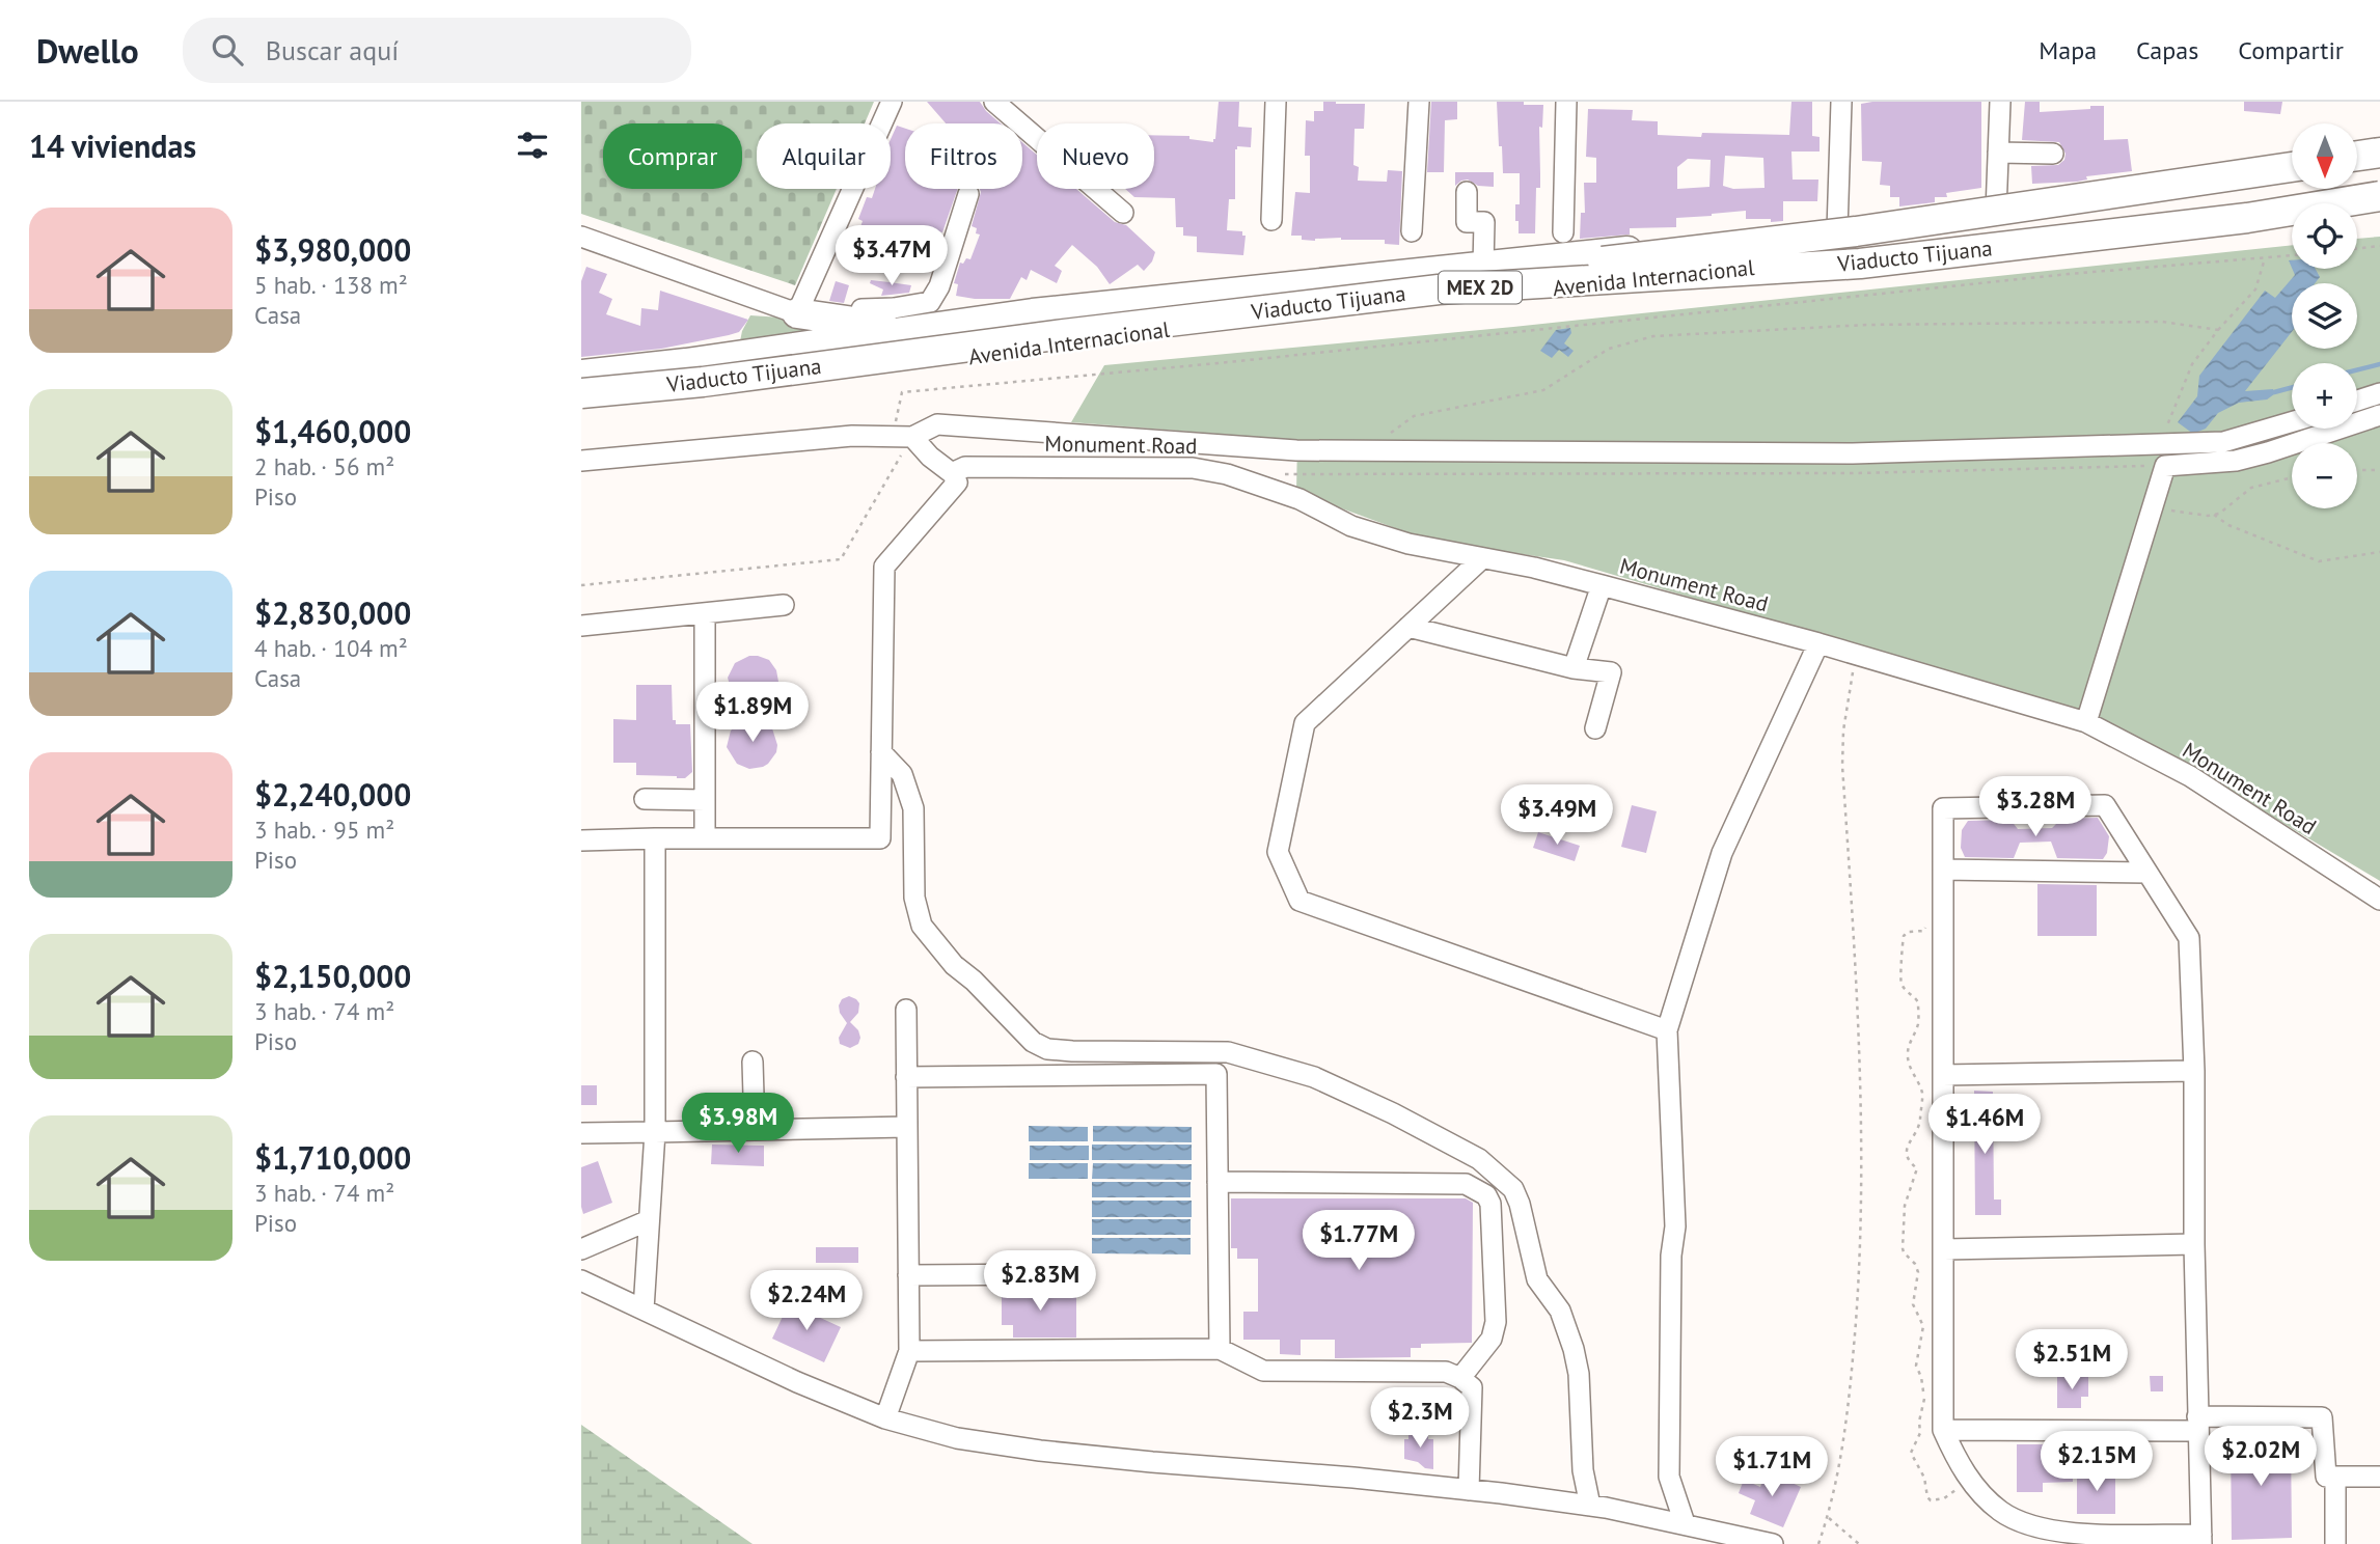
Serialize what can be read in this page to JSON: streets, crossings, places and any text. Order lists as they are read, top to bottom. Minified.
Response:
{"streets":{"highway":["Viaducto Tijuana","Avenida Internacional","MEX 2D"],"street":["Monument Road"]},"crossings":[["Viaducto Tijuana","Avenida Internacional"]],"north":"bottom","page":{"header":"Dwello","search":"Buscar aquí","nav":["Mapa","Capas","Compartir"],"heading":"14 viviendas","map_buttons":["+","−"],"chip":["Comprar","Alquilar","Filtros","Nuevo"],"list":[{"name":"$3,980,000","note":"5 hab. · 138 m² · Casa"},{"name":"$1,460,000","note":"2 hab. · 56 m² · Piso"},{"name":"$2,830,000","note":"4 hab. · 104 m² · Casa"},{"name":"$2,240,000","note":"3 hab. · 95 m² · Piso"},{"name":"$2,150,000","note":"3 hab. · 74 m² · Piso"},{"name":"$1,710,000","note":"3 hab. · 74 m² · Piso"}],"price":["$3.47M","$1.89M","$3.28M","$3.49M","$3.98M","$1.46M","$1.77M","$2.83M","$2.24M","$2.51M","$2.3M","$2.02M","$2.15M","$1.71M"]}}
